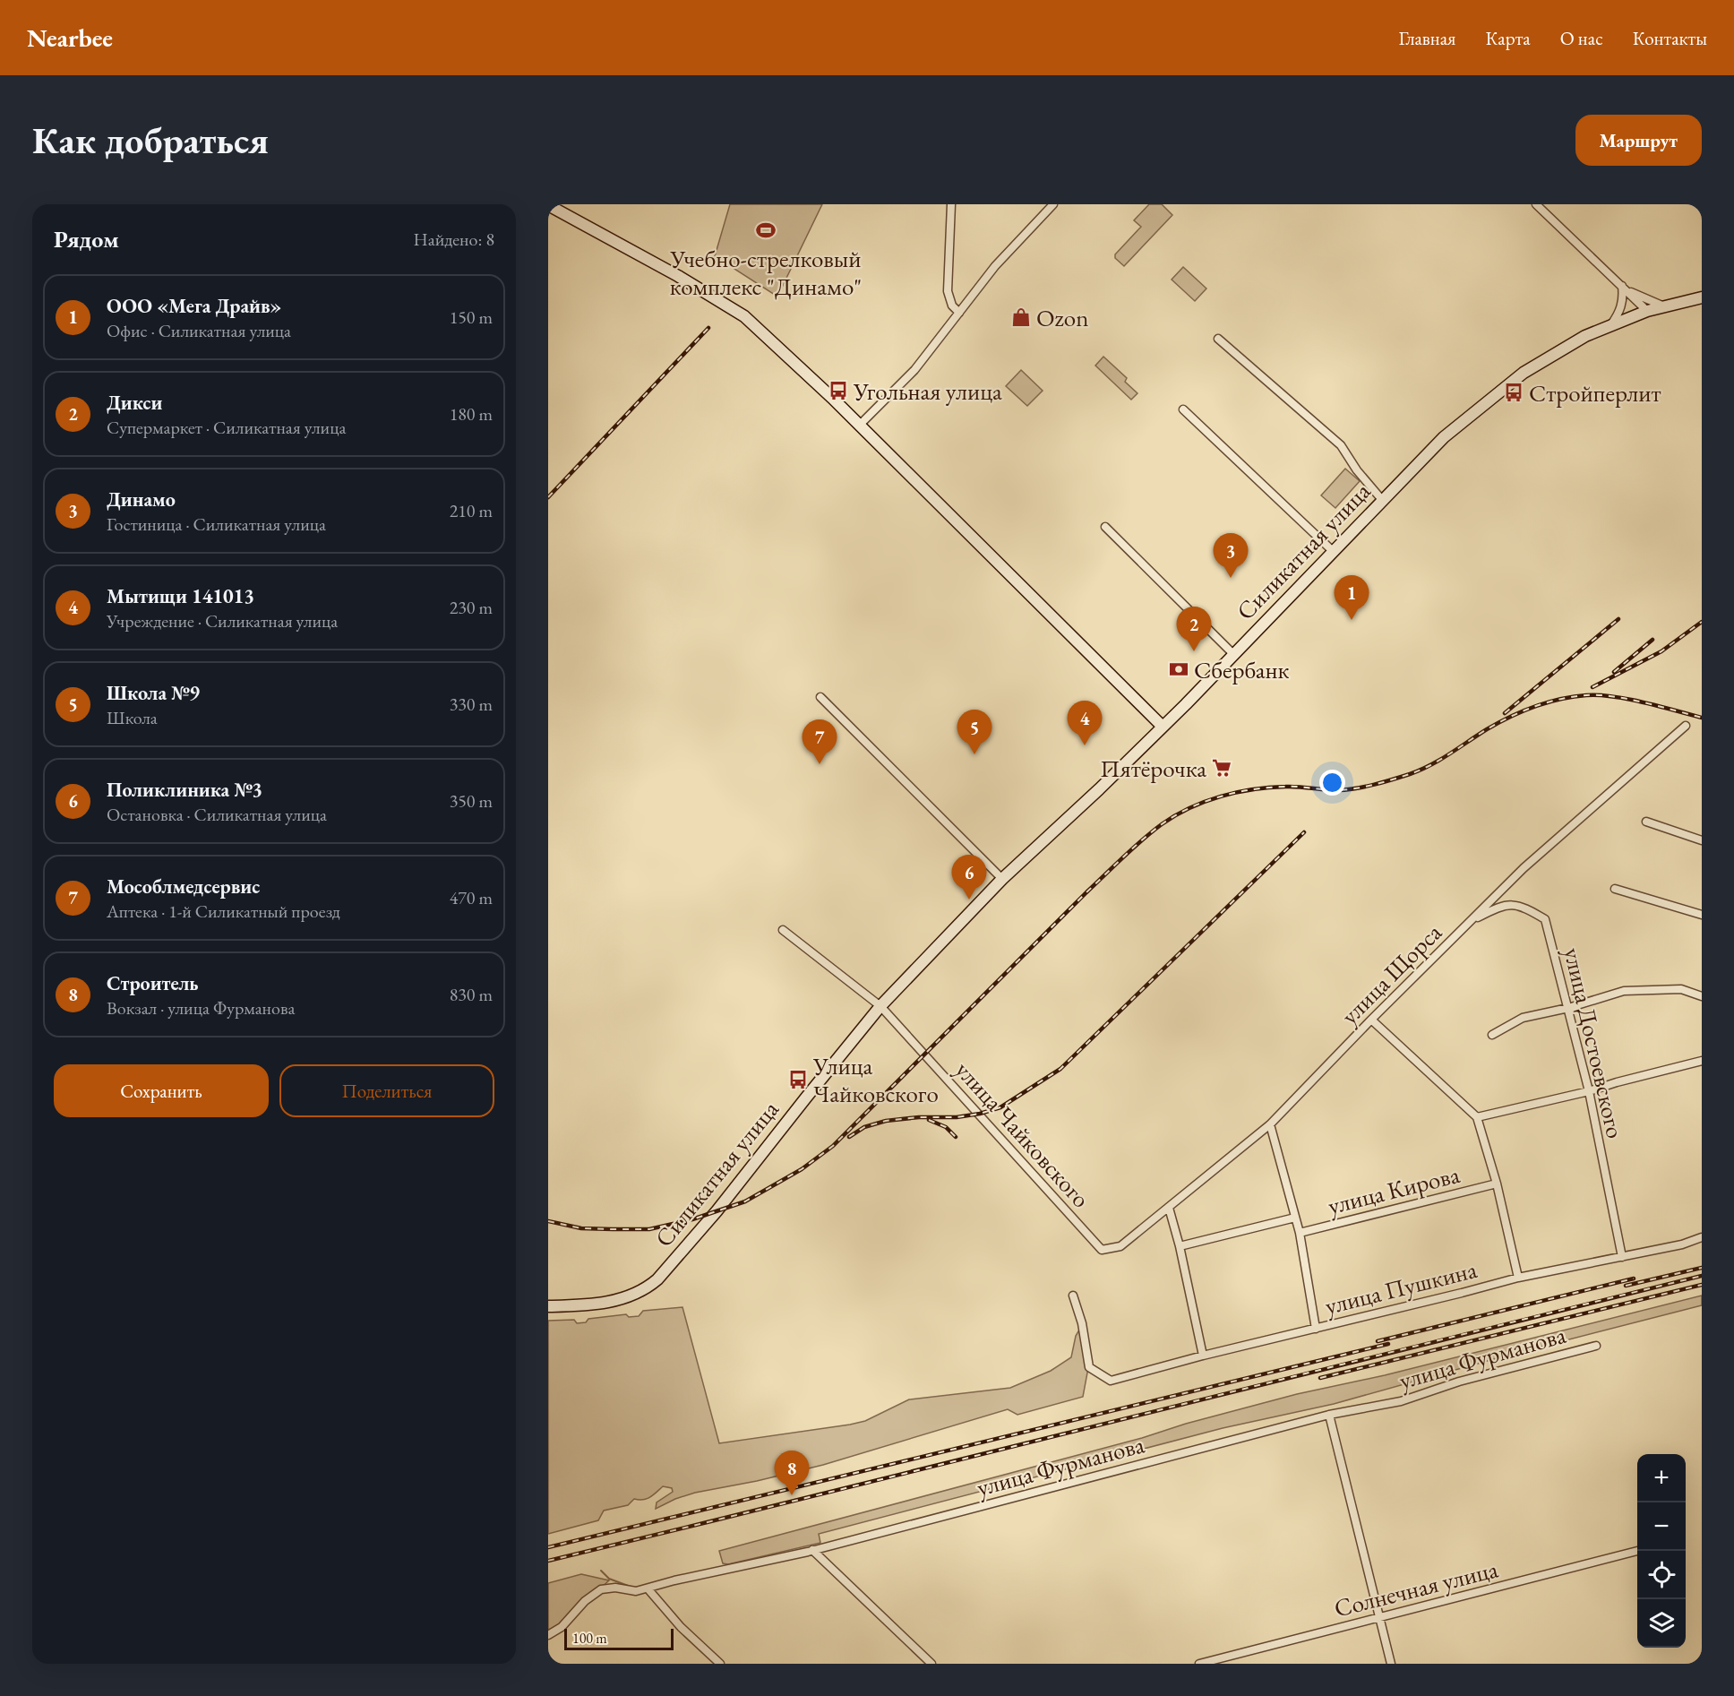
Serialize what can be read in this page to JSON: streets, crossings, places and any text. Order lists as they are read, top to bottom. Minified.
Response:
{"streets":{"street":["Силикатная улица","улица Щорса","улица Достоевского","улица Чайковского","улица Кирова","улица Пушкина","улица Фурманова","Солнечная улица"]},"crossings":[["Силикатная улица","улица Чайковского"],["улица Щорса","улица Достоевского"],["улица Щорса","улица Чайковского"],["улица Достоевского","улица Пушкина"]],"places":{"sports":["Учебно-стрелковый комплекс \"Динамо\""],"shop":["Ozon"],"bus stop":["Угольная улица","Стройперлит","Улица Чайковского"],"bank":["Сбербанк"],"supermarket":["Пятёрочка"]},"scale_bar":"100 m","page":{"header":"Nearbee","nav":["Главная","Карта","О нас","Контакты"],"buttons":["Маршрут",["Сохранить","Поделиться"]],"title":"Как добраться","heading":["Рядом","Найдено: 8"],"list":[{"mark":"1","name":"ООО «Мега Драйв»","note":"Офис · Силикатная улица","value":"150 m"},{"mark":"2","name":"Дикси","note":"Супермаркет · Силикатная улица","value":"180 m"},{"mark":"3","name":"Динамо","note":"Гостиница · Силикатная улица","value":"210 m"},{"mark":"4","name":"Мытищи 141013","note":"Учреждение · Силикатная улица","value":"230 m"},{"mark":"5","name":"Школа №9","note":"Школа","value":"330 m"},{"mark":"6","name":"Поликлиника №3","note":"Остановка · Силикатная улица","value":"350 m"},{"mark":"7","name":"Мособлмедсервис","note":"Аптека · 1-й Силикатный проезд","value":"470 m"},{"mark":"8","name":"Строитель","note":"Вокзал · улица Фурманова","value":"830 m"}],"pins":["3","1","2","4","5","7","6","8"],"map_buttons":["+","−"],"scale":"100 m"}}
